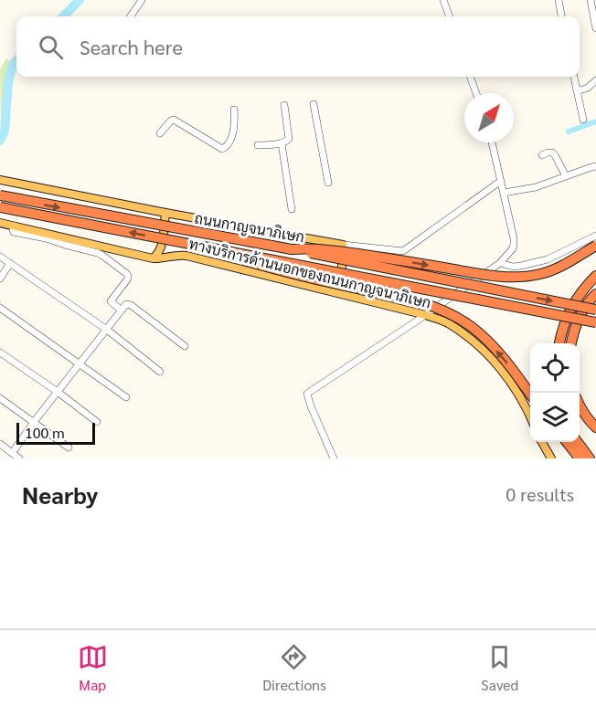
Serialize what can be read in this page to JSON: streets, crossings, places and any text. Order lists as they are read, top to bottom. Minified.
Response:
{"streets":{"highway":["ถนนกาญจนาภิเษก"],"main road":["ทางบริการด้านนอกของถนนกาญจนาภิเษก"]},"scale_bar":"100 m","north":"top right","page":{"search":"Search here","scale":"100 m","heading":["Nearby","0 results"],"nav":["Map","Directions","Saved"]}}
